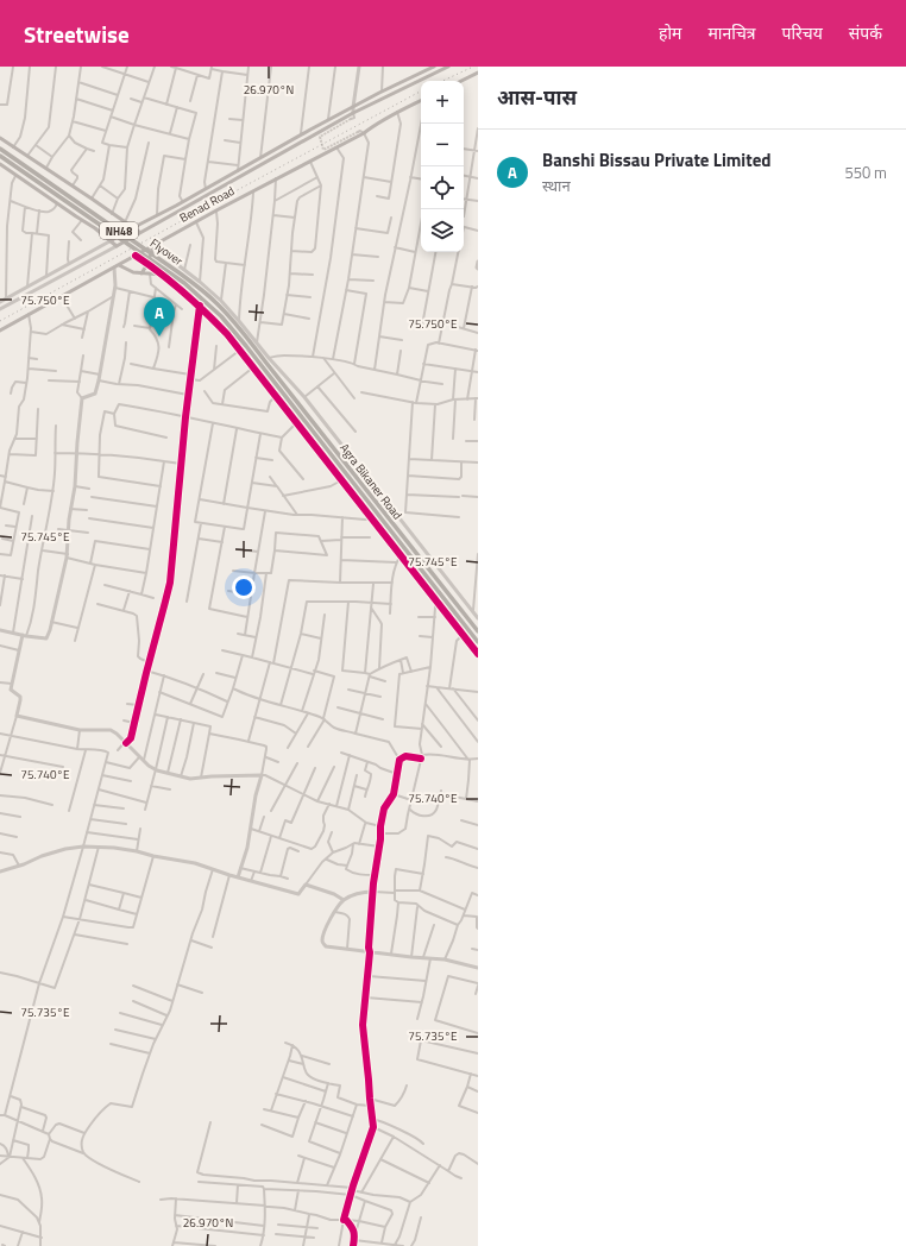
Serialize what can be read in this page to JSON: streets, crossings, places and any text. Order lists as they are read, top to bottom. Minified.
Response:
{"streets":{"highway":["NH48","Flyover","Agra Bikaner Road"],"main road":["Benad Road"]},"crossings":[["NH48","Flyover"],["Flyover","Agra Bikaner Road"]],"page":{"header":"Streetwise","nav":["होम","मानचित्र","परिचय","संपर्क"],"heading":"आस-पास","map_buttons":["+","−"],"list":[{"mark":"A","name":"Banshi Bissau Private Limited","note":"स्थान","value":"550 m"}],"pins":"A"},"coordinates":["26.970°N","75.750°E","75.745°E","75.740°E","75.735°E"]}
